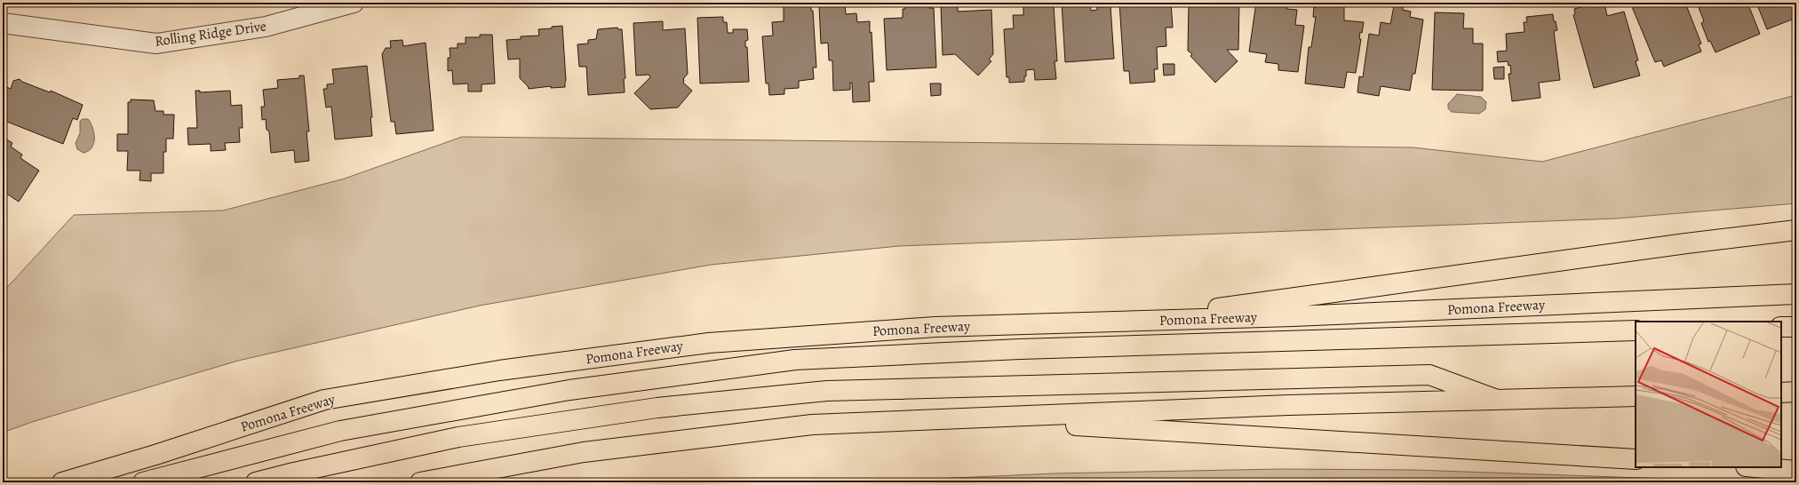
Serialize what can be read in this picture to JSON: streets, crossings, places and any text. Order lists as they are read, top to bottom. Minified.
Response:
{"streets":{"highway":["Pomona Freeway"],"street":["Rolling Ridge Drive"]}}
